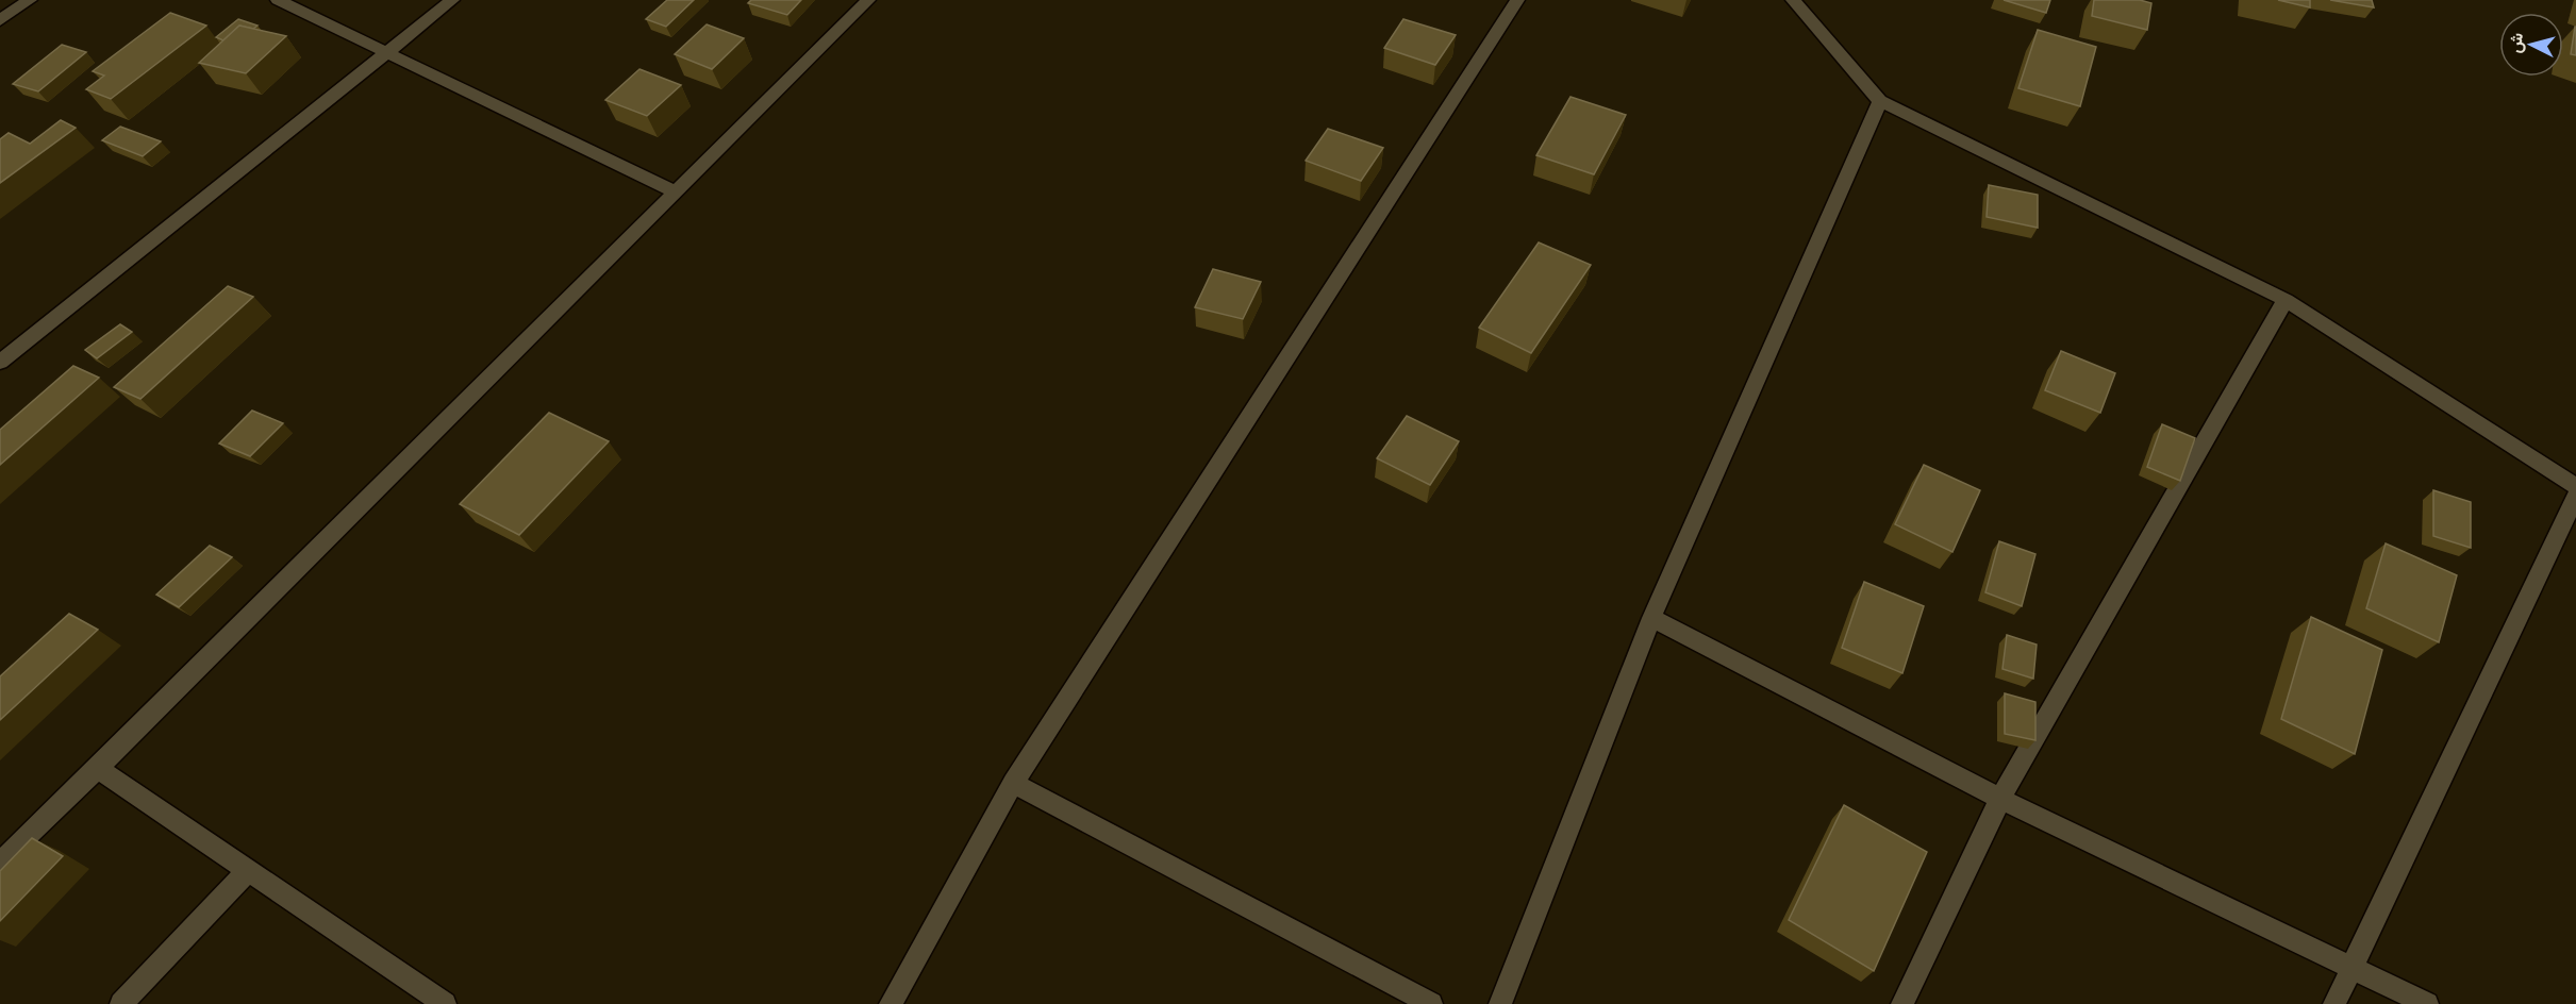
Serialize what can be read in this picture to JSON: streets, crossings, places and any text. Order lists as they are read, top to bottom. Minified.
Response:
{"north":"left"}
